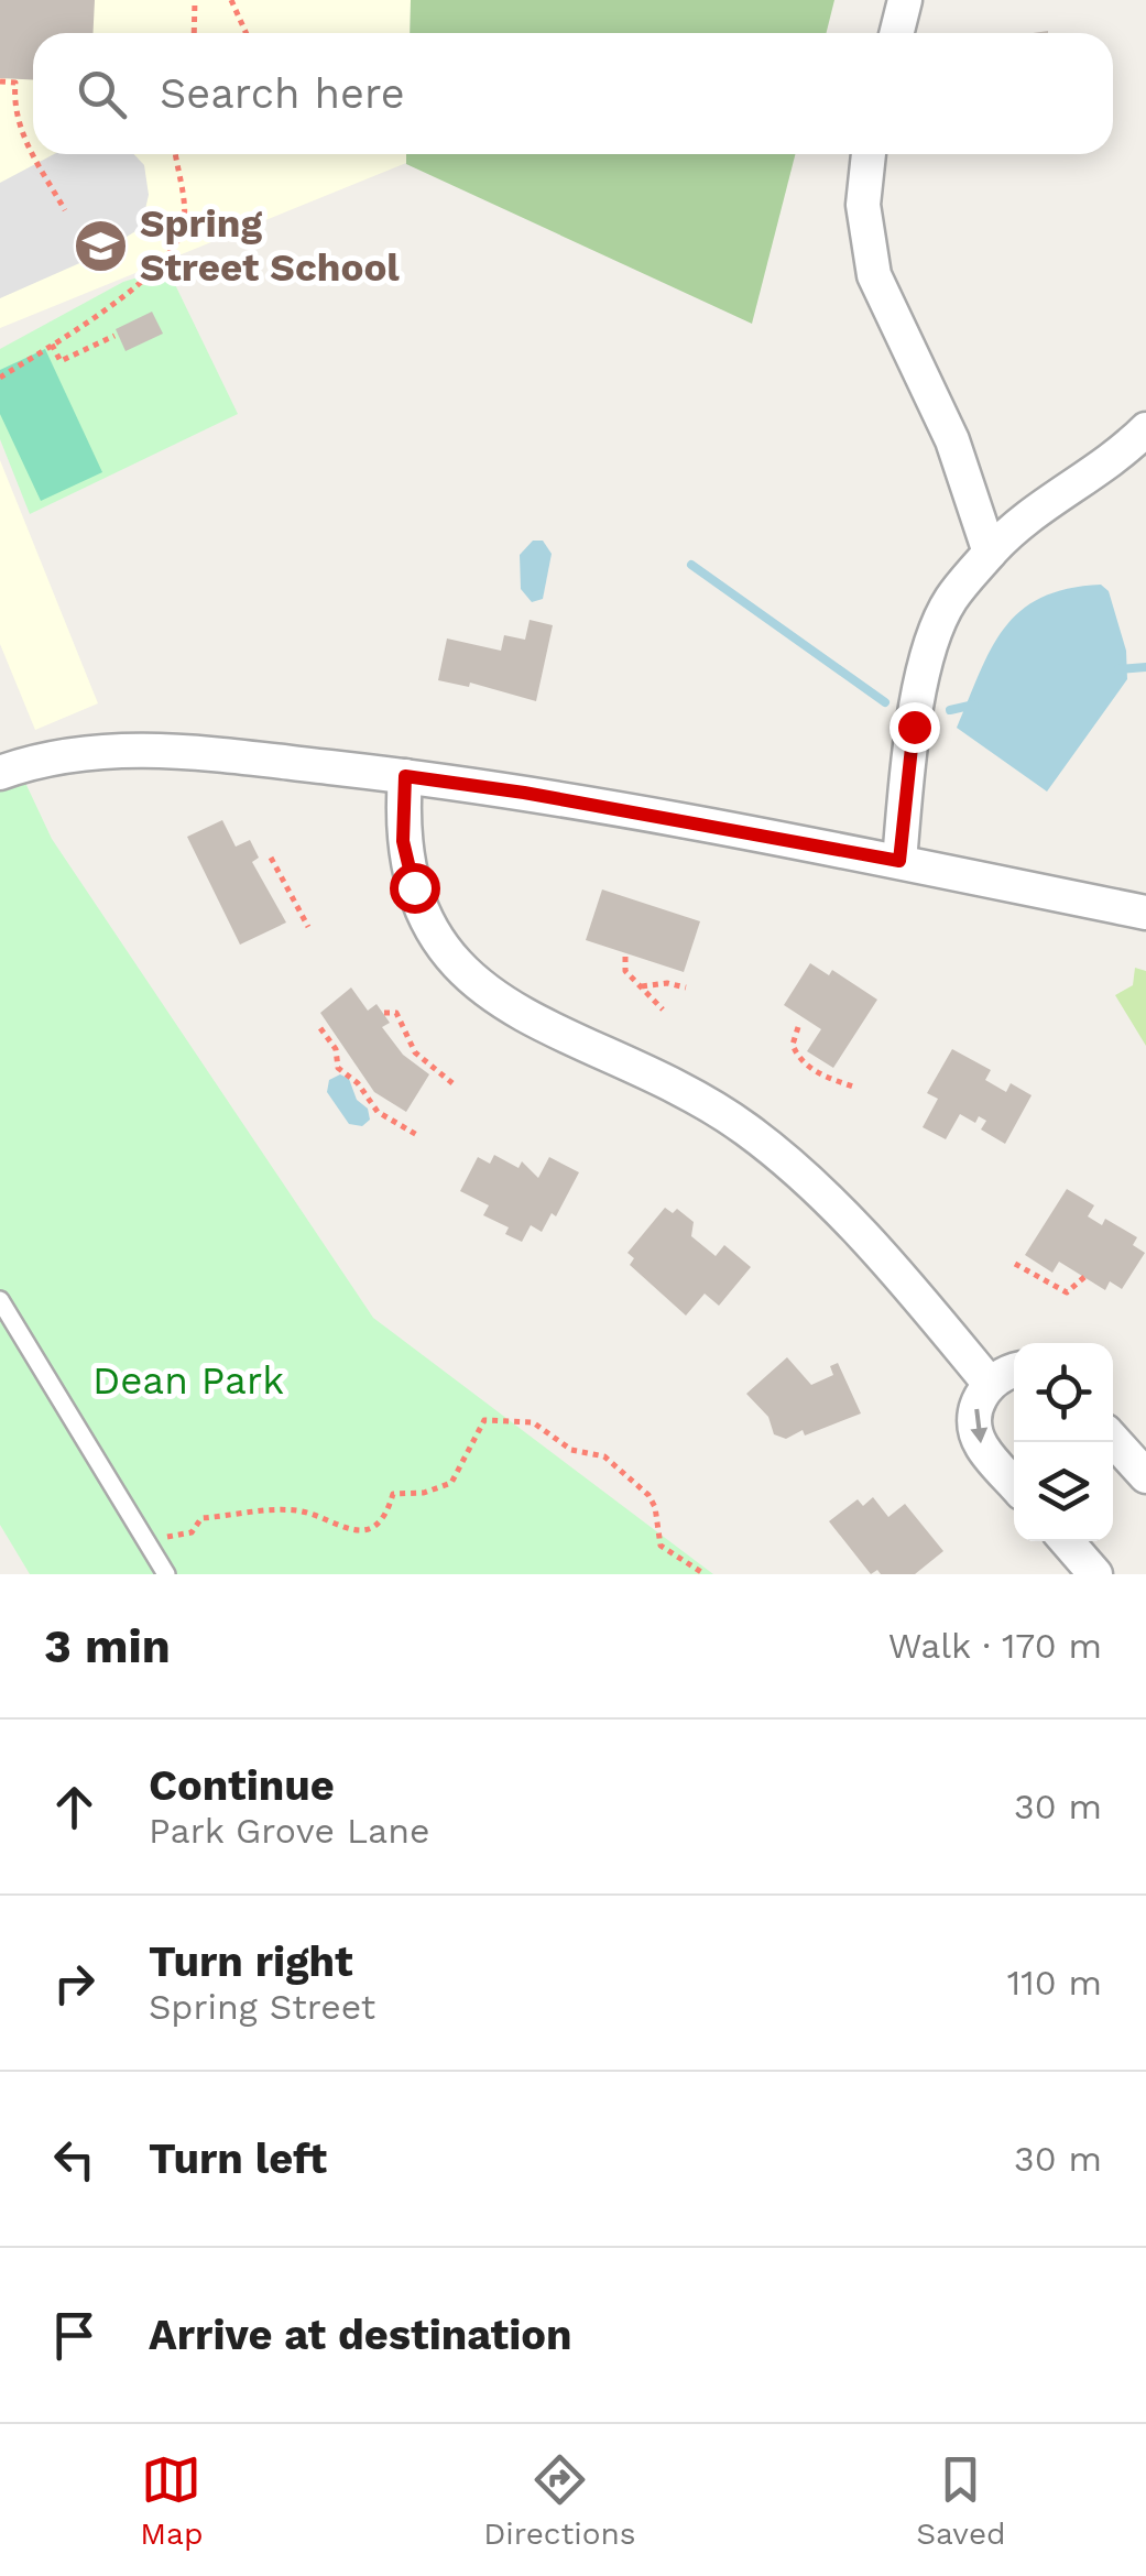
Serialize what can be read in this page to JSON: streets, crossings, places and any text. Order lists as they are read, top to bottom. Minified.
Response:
{"parks":["Dean Park"],"places":{"school or university":["Spring Street School"]},"page":{"search":"Search here","heading":["3 min","Walk · 170 m"],"list":[["Continue","Park Grove Lane","30 m"],["Turn right","Spring Street","110 m"],["Turn left","30 m"],"Arrive at destination"],"nav":["Map","Directions","Saved"]}}
